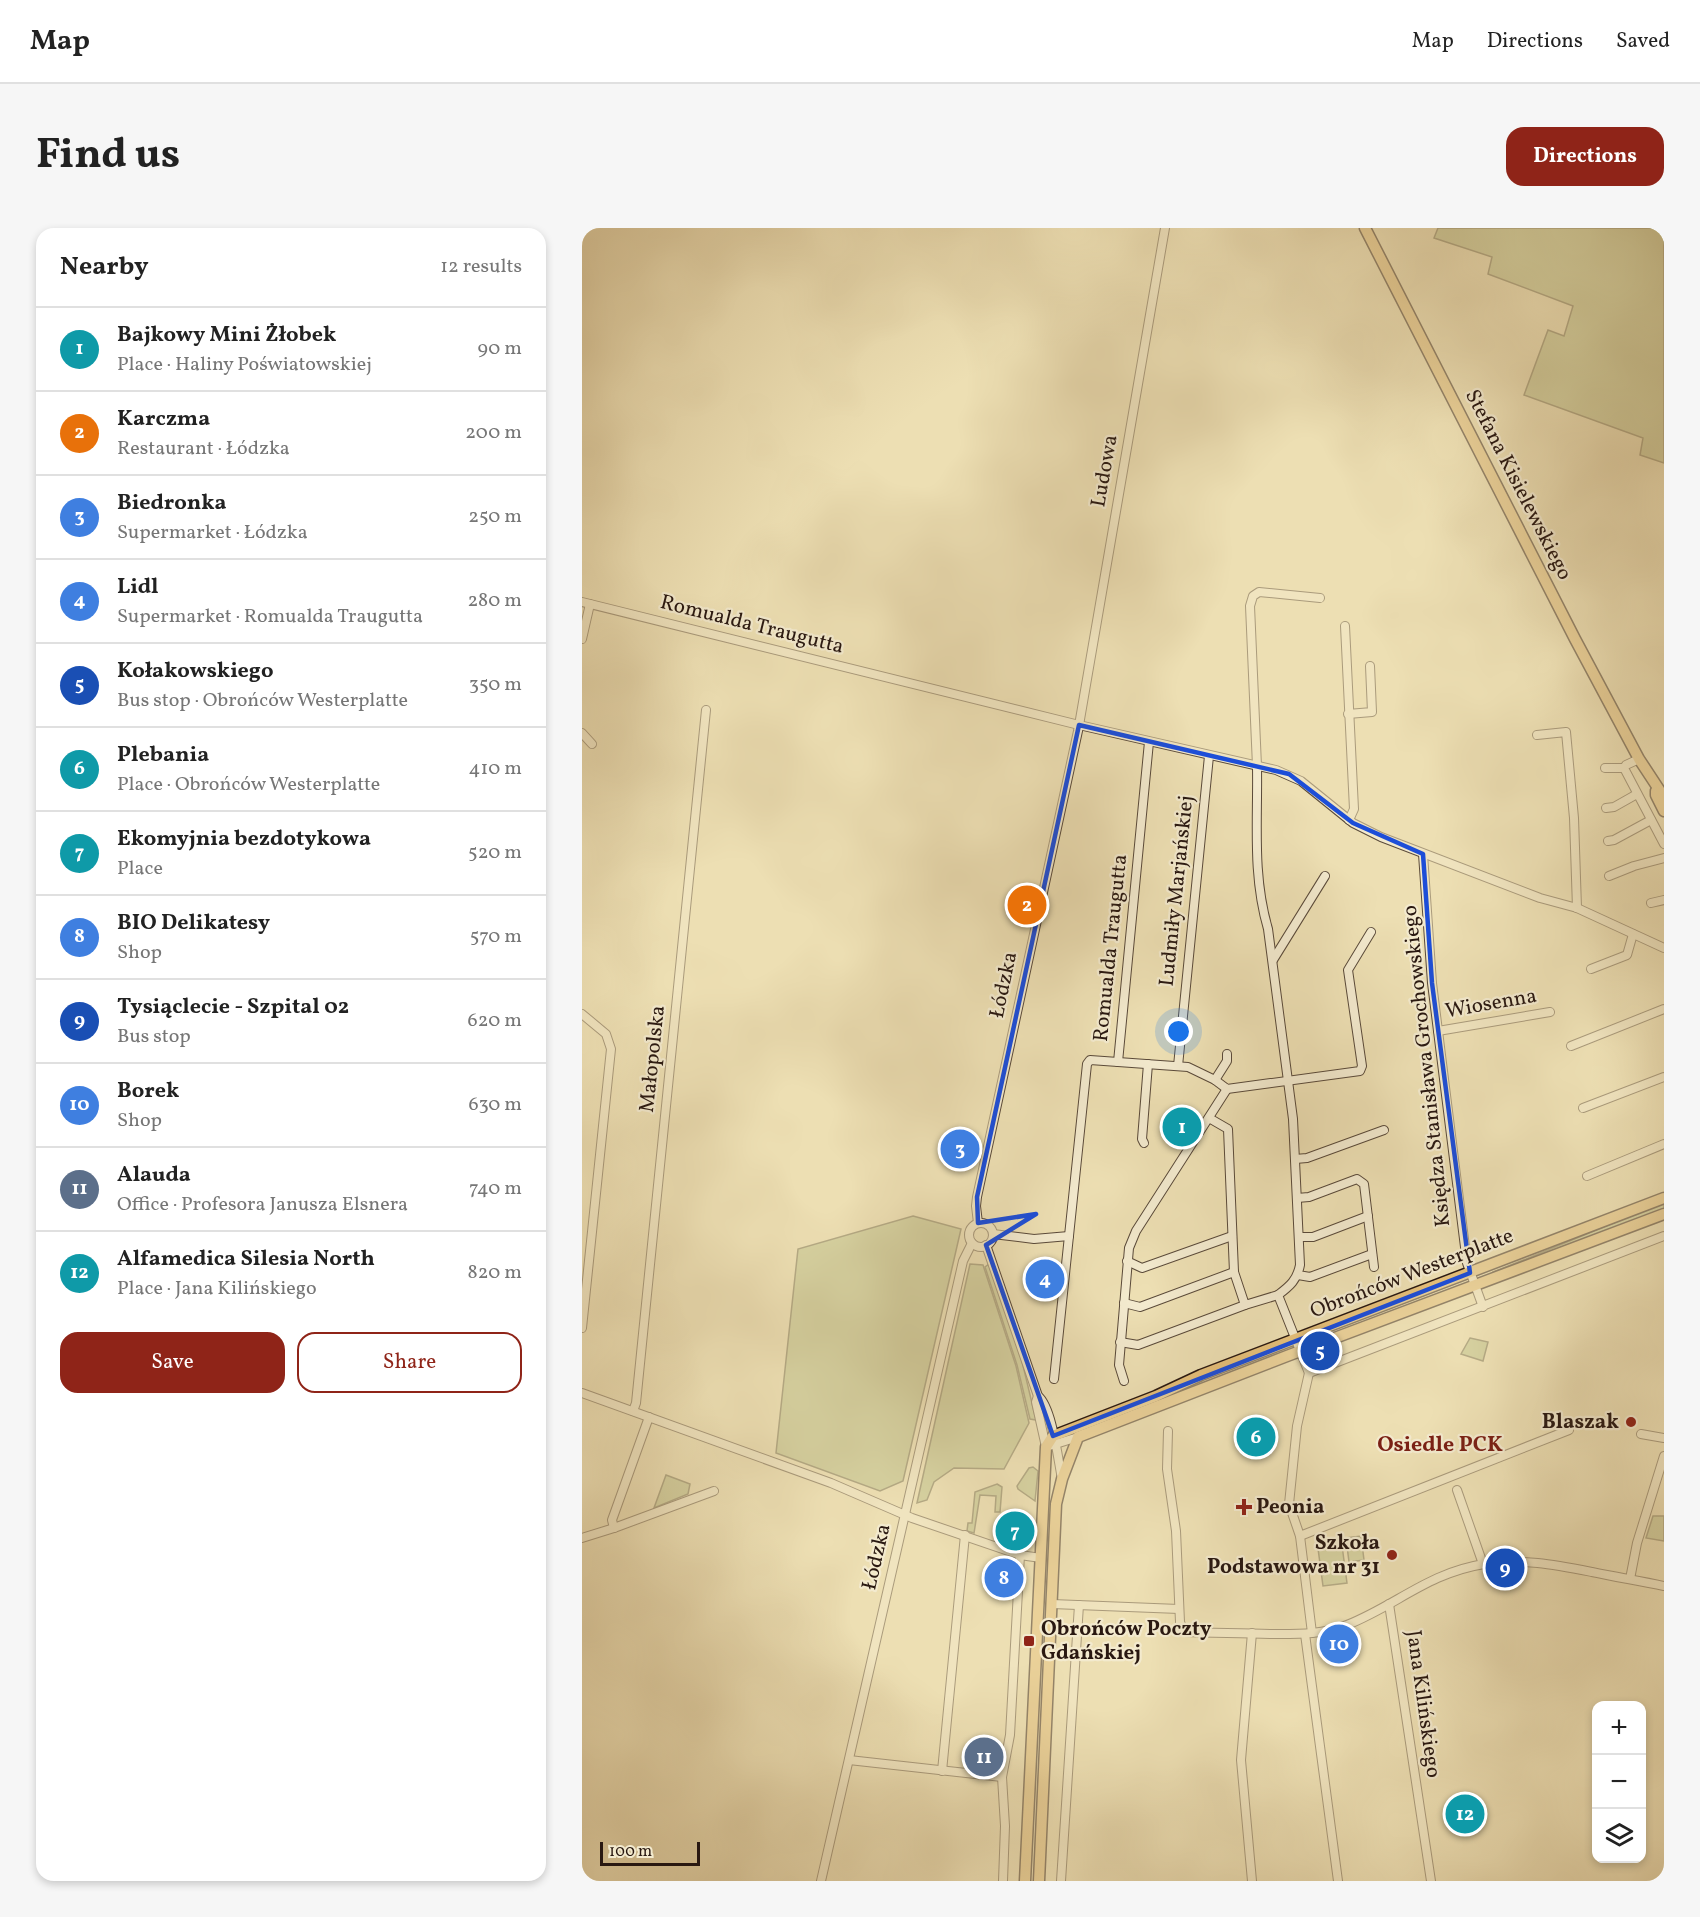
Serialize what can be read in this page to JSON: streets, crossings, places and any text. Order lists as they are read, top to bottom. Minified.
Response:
{"streets":{"main road":["Stefana Kisielewskiego","Obrońców Westerplatte"],"street":["Ludowa","Romualda Traugutta","Ludmiły Marjańskiej","Łódzka","Wiosenna","Małopolska","Księdza Stanisława Grochowskiego","Jana Kilińskiego"]},"crossings":[["Ludowa","Romualda Traugutta"],["Ludowa","Łódzka"],["Romualda Traugutta","Ludmiły Marjańskiej"],["Romualda Traugutta","Łódzka"],["Romualda Traugutta","Księdza Stanisława Grochowskiego"],["Wiosenna","Księdza Stanisława Grochowskiego"],["Księdza Stanisława Grochowskiego","Obrońców Westerplatte"]],"districts":["Osiedle PCK"],"places":{"other":["Blaszak","Szkoła Podstawowa nr 31"],"health":["Peonia"],"transit":["Obrońców Poczty Gdańskiej"]},"scale_bar":"100 m","page":{"header":"Map","nav":["Map","Directions","Saved"],"title":"Find us","buttons":["Directions",["Save","Share"]],"heading":["Nearby","12 results"],"list":[{"mark":"1","name":"Bajkowy Mini Żłobek","note":"Place · Haliny Poświatowskiej","value":"90 m"},{"mark":"2","name":"Karczma","note":"Restaurant · Łódzka","value":"200 m"},{"mark":"3","name":"Biedronka","note":"Supermarket · Łódzka","value":"250 m"},{"mark":"4","name":"Lidl","note":"Supermarket · Romualda Traugutta","value":"280 m"},{"mark":"5","name":"Kołakowskiego","note":"Bus stop · Obrońców Westerplatte","value":"350 m"},{"mark":"6","name":"Plebania","note":"Place · Obrońców Westerplatte","value":"410 m"},{"mark":"7","name":"Ekomyjnia bezdotykowa","note":"Place","value":"520 m"},{"mark":"8","name":"BIO Delikatesy","note":"Shop","value":"570 m"},{"mark":"9","name":"Tysiąclecie - Szpital 02","note":"Bus stop","value":"620 m"},{"mark":"10","name":"Borek","note":"Shop","value":"630 m"},{"mark":"11","name":"Alauda","note":"Office · Profesora Janusza Elsnera","value":"740 m"},{"mark":"12","name":"Alfamedica Silesia North","note":"Place · Jana Kilińskiego","value":"820 m"}],"pins":["2","1","3","4","5","6","7","9","8","10","11","12"],"map_buttons":["+","−"],"scale":"100 m"}}
